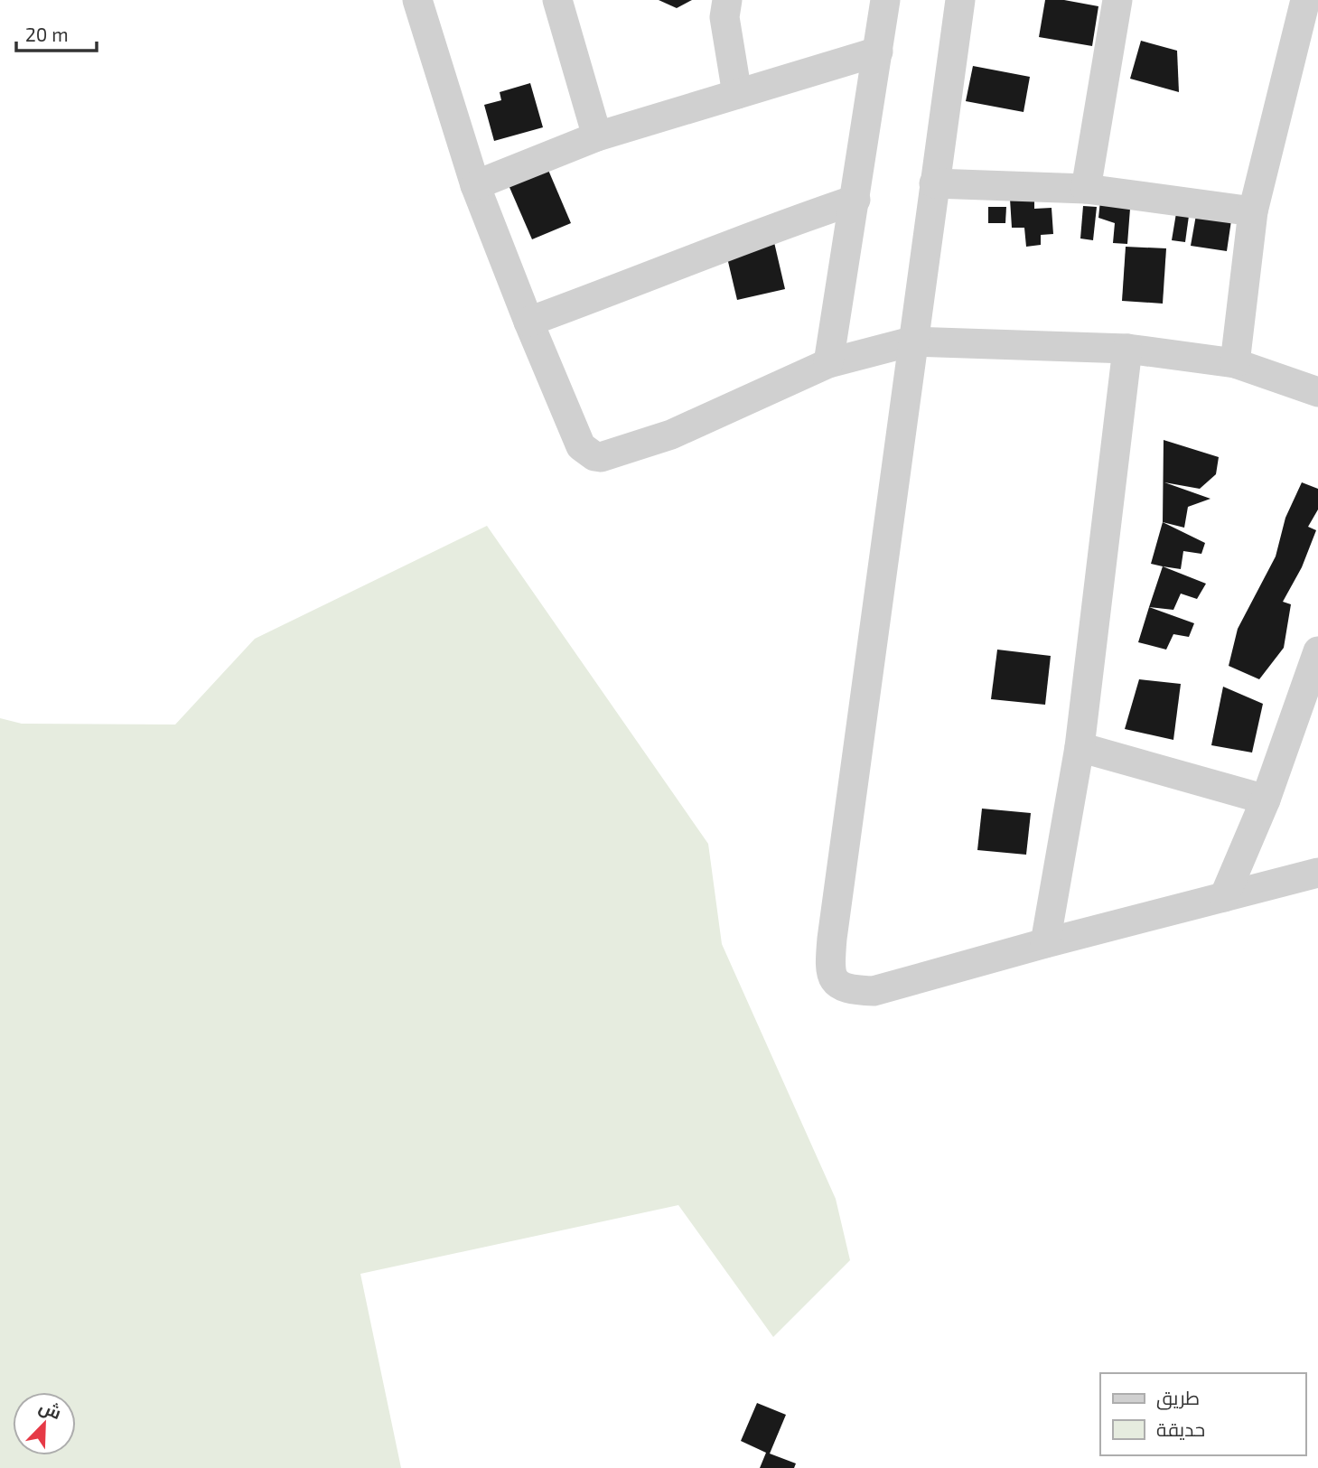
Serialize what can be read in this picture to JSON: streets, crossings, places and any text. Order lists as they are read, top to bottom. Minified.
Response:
{"legend":["طريق","حديقة"],"scale_bar":"20 m","north":"top right"}
